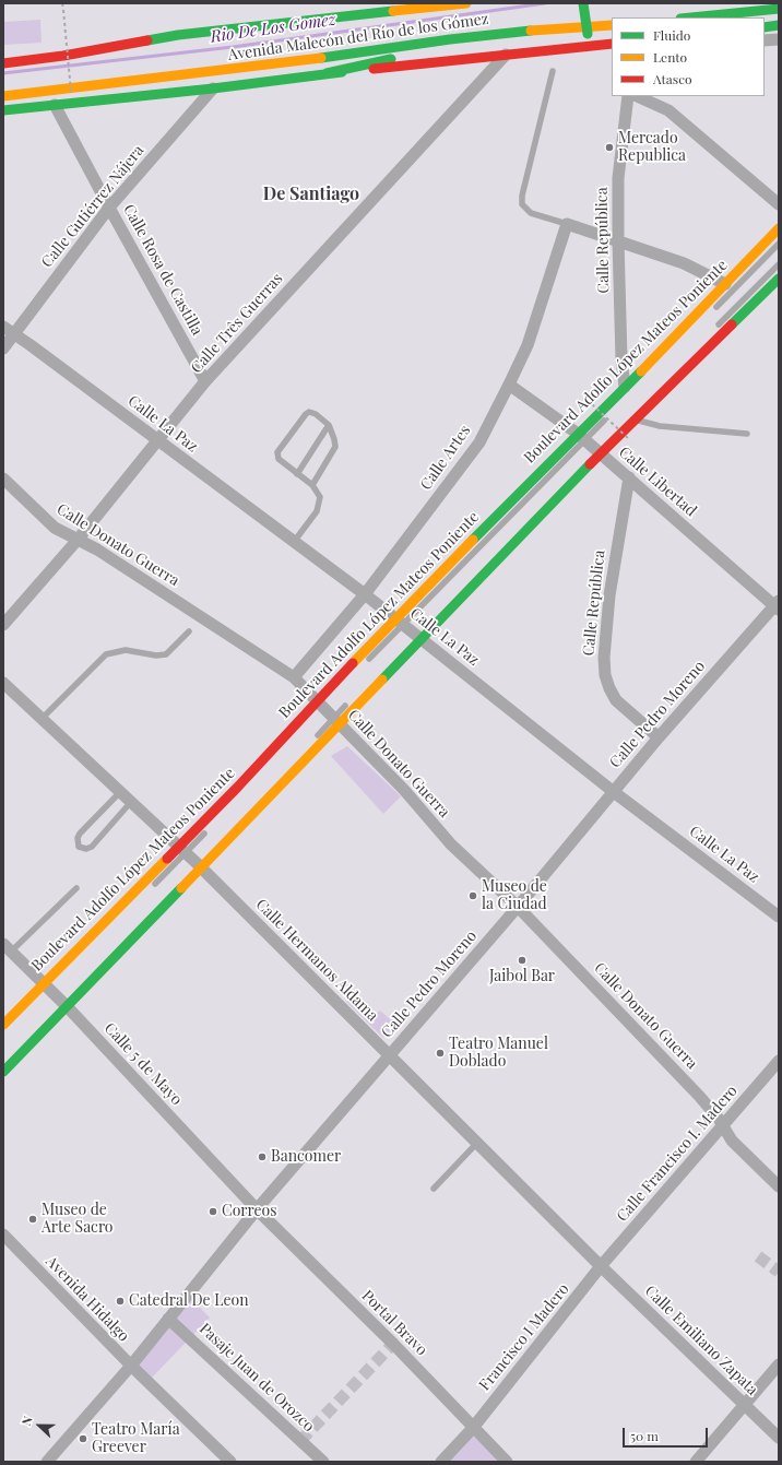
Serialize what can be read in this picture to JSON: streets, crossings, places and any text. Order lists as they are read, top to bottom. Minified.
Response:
{"streets":{"main road":["Avenida Malecón del Río de los Gómez","Boulevard Adolfo López Mateos Poniente"],"street":["Calle Gutiérrez Nájera","Calle República","Calle Rosa de Castilla","Calle Três Guerras","Calle La Paz","Calle Artes","Calle Libertad","Calle Donato Guerra","Calle Pedro Moreno","Calle Hermanos Aldama","Calle 5 de Mayo","Calle Francisco I. Madero","Avenida Hidalgo","Portal Bravo","Francisco I Madero","Calle Emiliano Zapata","Pasaje Juan de Orozco"]},"crossings":[["Avenida Malecón del Río de los Gómez","Calle Gutiérrez Nájera"],["Avenida Malecón del Río de los Gómez","Calle Rosa de Castilla"],["Avenida Malecón del Río de los Gómez","Calle Três Guerras"],["Calle Gutiérrez Nájera","Calle Rosa de Castilla"],["Calle Gutiérrez Nájera","Calle La Paz"],["Calle República","Boulevard Adolfo López Mateos Poniente"],["Calle República","Calle Libertad"],["Calle República","Calle Pedro Moreno"],["Calle Rosa de Castilla","Calle Três Guerras"],["Calle Três Guerras","Calle La Paz"],["Calle Três Guerras","Calle Donato Guerra"],["Boulevard Adolfo López Mateos Poniente","Calle La Paz"],["Boulevard Adolfo López Mateos Poniente","Calle Libertad"],["Boulevard Adolfo López Mateos Poniente","Calle Donato Guerra"],["Boulevard Adolfo López Mateos Poniente","Calle Hermanos Aldama"],["Boulevard Adolfo López Mateos Poniente","Calle 5 de Mayo"],["Calle La Paz","Calle Artes"],["Calle La Paz","Calle Pedro Moreno"],["Calle Artes","Calle Libertad"],["Calle Artes","Calle Donato Guerra"],["Calle Libertad","Calle Pedro Moreno"],["Calle Donato Guerra","Calle Pedro Moreno"],["Calle Donato Guerra","Calle Francisco I. Madero"],["Calle Pedro Moreno","Calle Hermanos Aldama"],["Calle Pedro Moreno","Calle 5 de Mayo"],["Calle Pedro Moreno","Avenida Hidalgo"],["Calle Pedro Moreno","Portal Bravo"],["Calle Pedro Moreno","Pasaje Juan de Orozco"],["Calle Hermanos Aldama","Calle Francisco I. Madero"],["Calle Hermanos Aldama","Francisco I Madero"],["Calle Hermanos Aldama","Calle Emiliano Zapata"],["Calle 5 de Mayo","Portal Bravo"],["Calle Francisco I. Madero","Francisco I Madero"],["Calle Francisco I. Madero","Calle Emiliano Zapata"],["Portal Bravo","Francisco I Madero"],["Francisco I Madero","Calle Emiliano Zapata"]],"districts":["De Santiago"],"water":["Rio De Los Gomez"],"places":["Mercado Republica","Museo de la Ciudad","Jaibol Bar","Teatro Manuel Doblado","Bancomer","Correos","Museo de Arte Sacro","Catedral De Leon","Teatro María Greever"],"legend":["Fluido","Lento","Atasco"],"scale_bar":"50 m","north":"left"}
